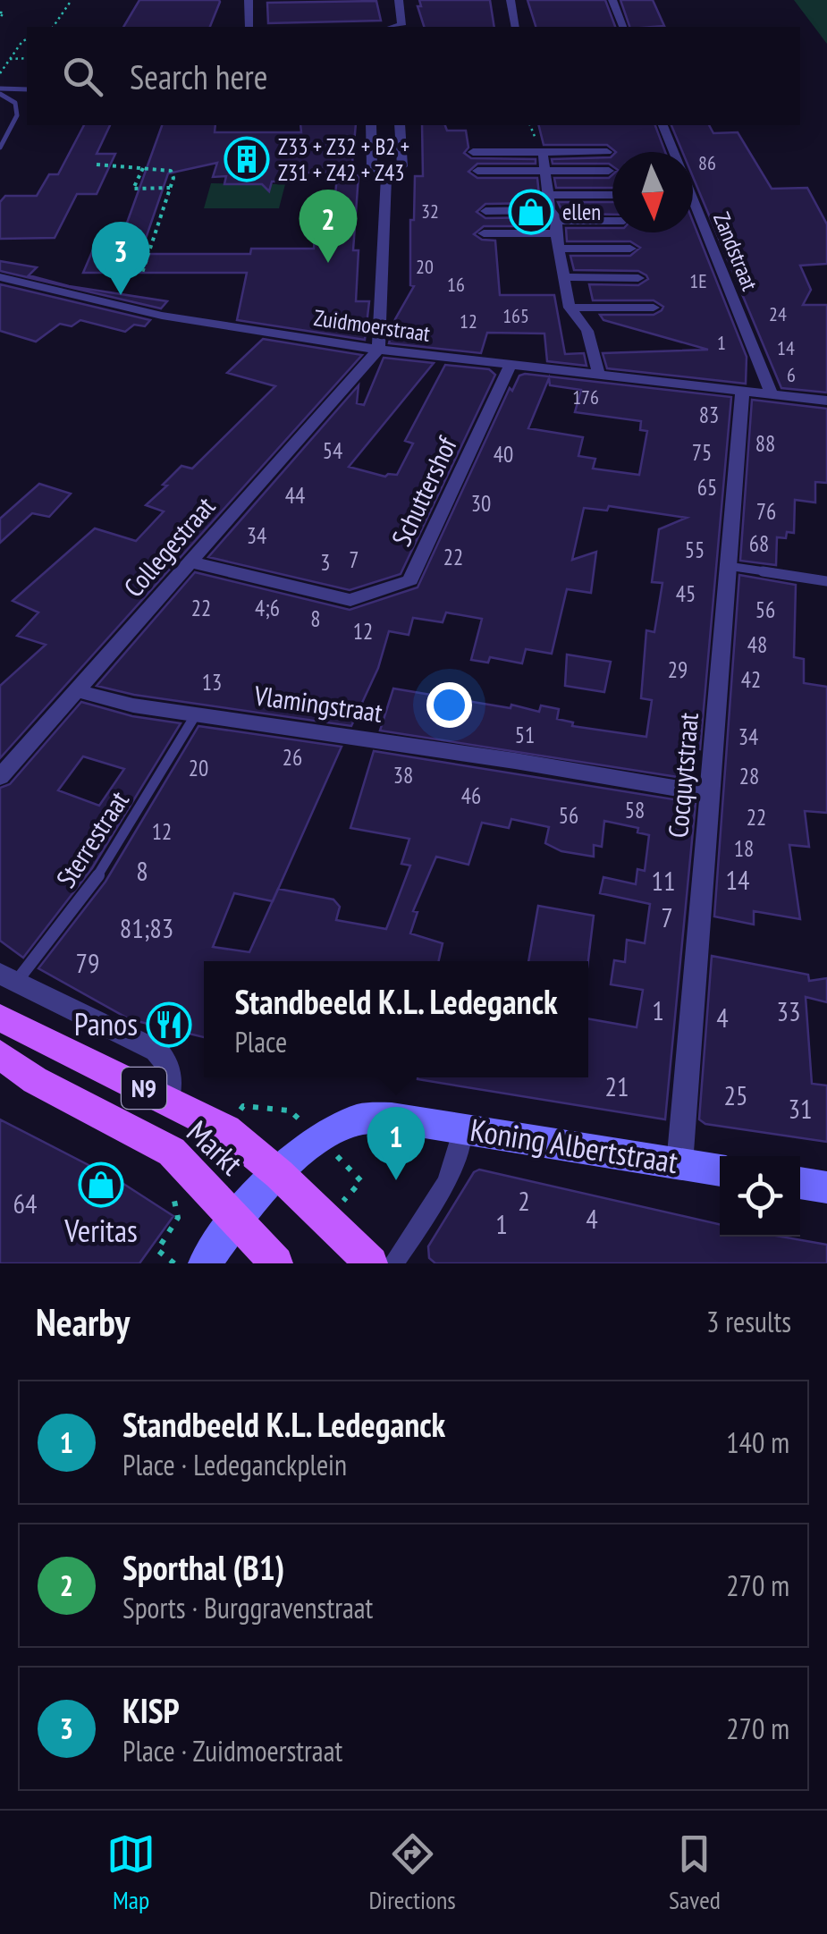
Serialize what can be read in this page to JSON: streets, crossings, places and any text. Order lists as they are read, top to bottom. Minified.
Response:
{"streets":{"main road":["N9","Koning Albertstraat","Markt"],"street":["Zandstraat","Zuidmoerstraat","Schuttershof","Collegestraat","Vlamingstraat","Cocquytstraat"],"lane":["Sterrestraat"]},"crossings":[["Zandstraat","Zuidmoerstraat"],["Zuidmoerstraat","Schuttershof"],["Zuidmoerstraat","Collegestraat"],["Zuidmoerstraat","Cocquytstraat"],["Schuttershof","Collegestraat"],["Collegestraat","Vlamingstraat"],["Vlamingstraat","Cocquytstraat"],["Vlamingstraat","Sterrestraat"],["Cocquytstraat","Koning Albertstraat"],["Sterrestraat","Markt"],["N9","Koning Albertstraat"],["N9","Markt"],["Koning Albertstraat","Markt"]],"places":{"building":["Z33 + Z32 + B2 + Z31 + Z42 + Z43"],"shop":["ellen","Veritas"],"restaurant":["Panos"]},"house_numbers":["86","32","20","1E","16","24","165","12","1","14","6","176","83","88","54","75","40","65","44","30","76","34","68","55","22","7","3","45","22","4;6","56","8","12","48","29","42","13","51","34","26","20","38","28","46","58","56","22","12","18","8","14","11","7","81;83","79","1","33","4","21","25","31","2","64","4","1"],"north":"bottom","page":{"search":"Search here","pins":["2","3","1"],"popup":["Standbeeld K.L. Ledeganck","Place"],"heading":["Nearby","3 results"],"list":[{"mark":"1","name":"Standbeeld K.L. Ledeganck","note":"Place · Ledeganckplein","value":"140 m"},{"mark":"2","name":"Sporthal (B1)","note":"Sports · Burggravenstraat","value":"270 m"},{"mark":"3","name":"KISP","note":"Place · Zuidmoerstraat","value":"270 m"}],"nav":["Map","Directions","Saved"]}}
